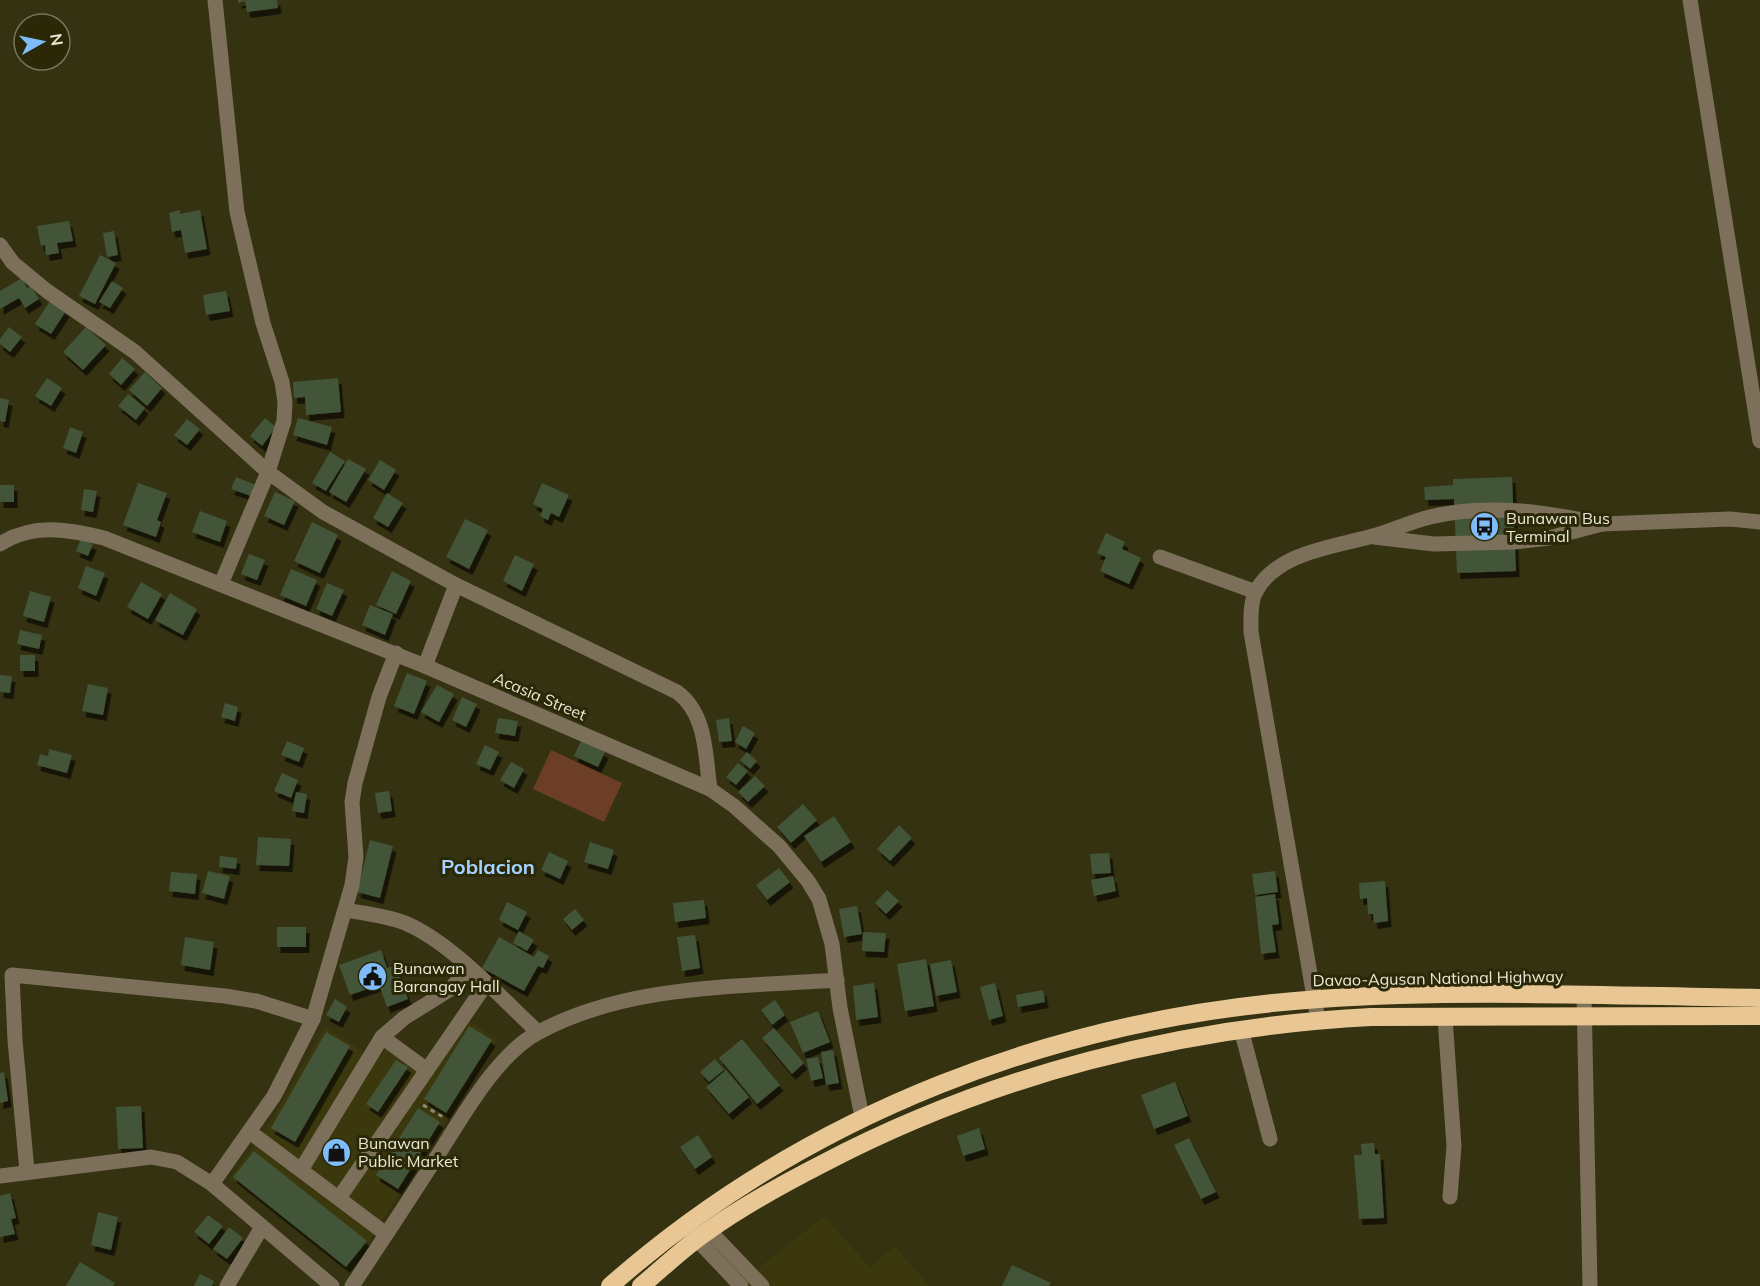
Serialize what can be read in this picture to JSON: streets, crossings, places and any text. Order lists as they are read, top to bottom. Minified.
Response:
{"streets":{"highway":["Davao-Agusan National Highway"],"street":["Acasia Street"]},"crossings":[["Acasia Street","Davao-Agusan National Highway"]],"districts":["Poblacion"],"places":{"bus stop":["Bunawan Bus Terminal"],"public building":["Bunawan Barangay Hall"],"shop":["Bunawan Public Market"]},"north":"right"}
